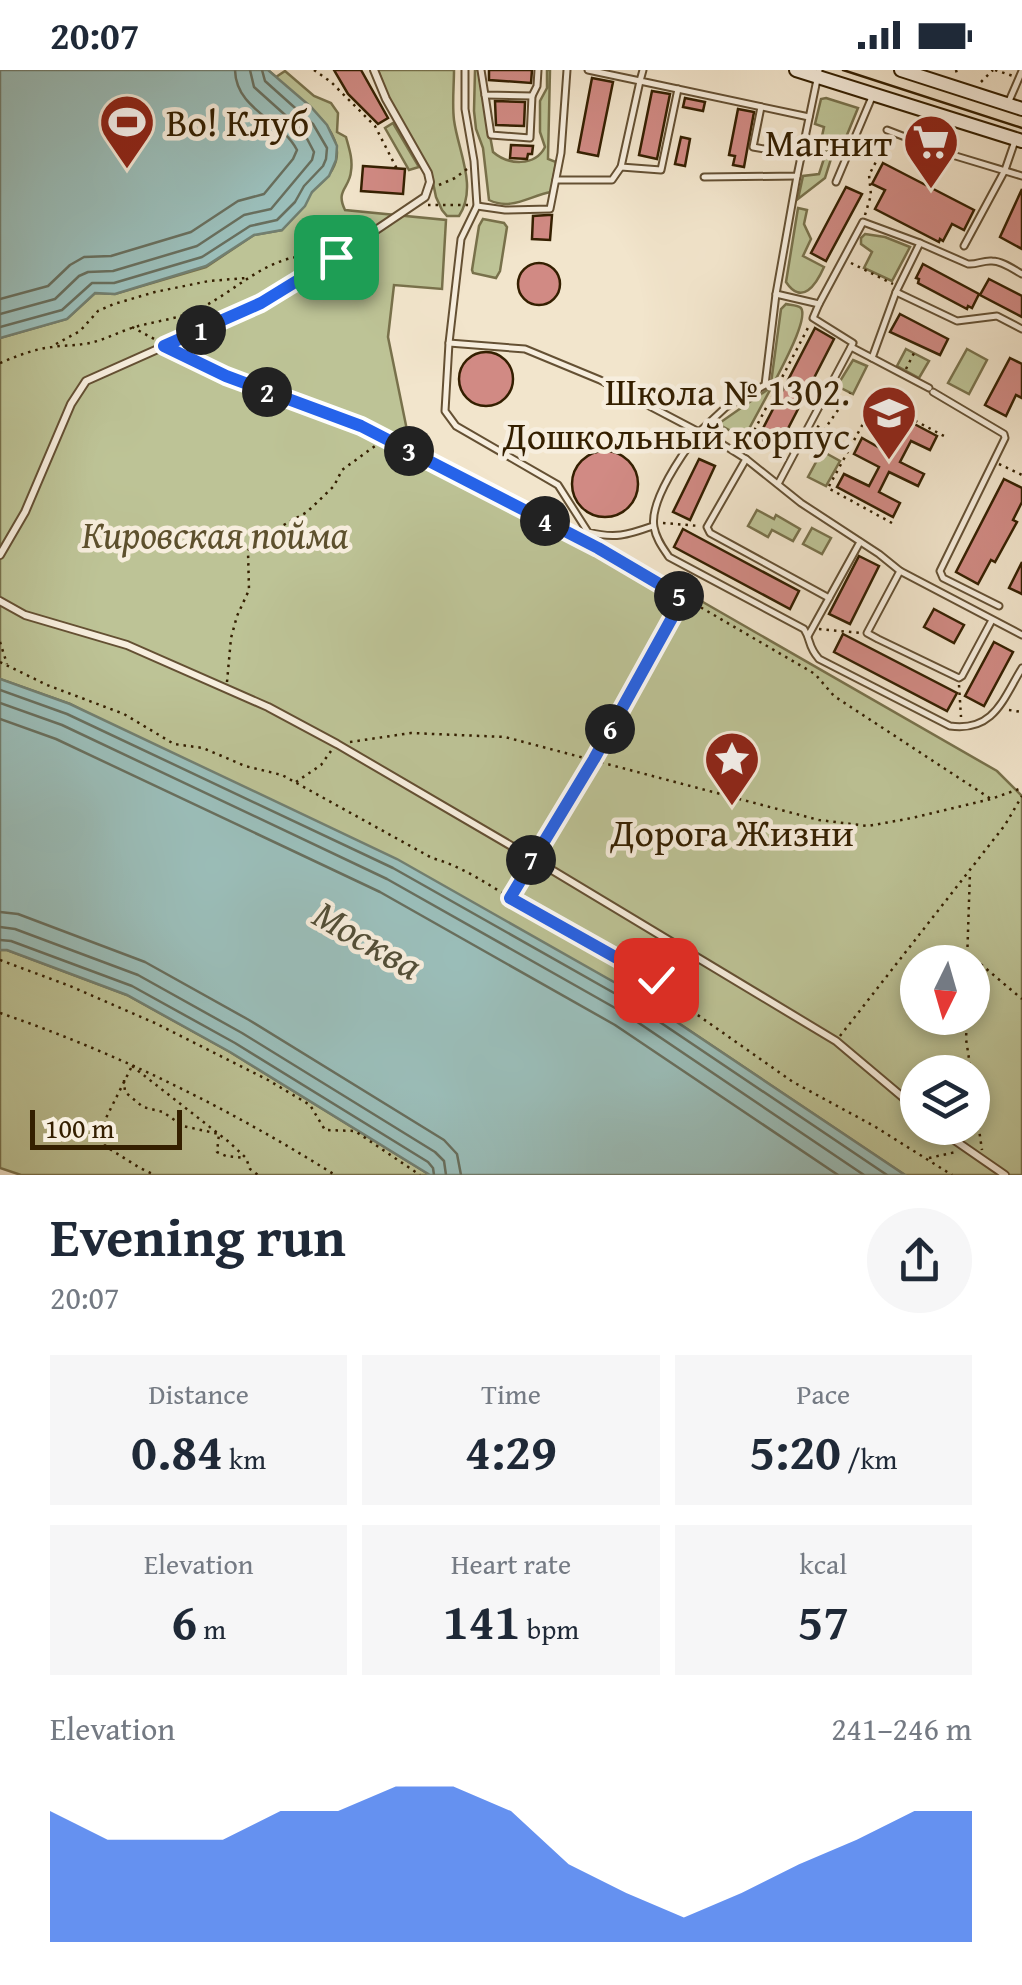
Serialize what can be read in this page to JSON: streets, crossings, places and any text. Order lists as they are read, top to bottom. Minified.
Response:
{"water":["Москва"],"parks":["Кировская пойма"],"places":{"sports":["Во! Клуб"],"supermarket":["Магнит"],"school or university":["Школа № 1302. Дошкольный корпус"],"place":["Дорога Жизни"]},"scale_bar":"100 m","north":"bottom","page":{"status":"20:07","pins":["1","2","3","4","5","6","7"],"scale":"100 m","heading":["Evening run","20:07"],"stats":[["Distance","0.84 km"],["Time","4:29"],["Pace","5:20 /km"],["Elevation","6 m"],["Heart rate","141 bpm"],["kcal","57"]],"chart":["Elevation","241–246 m"]}}
